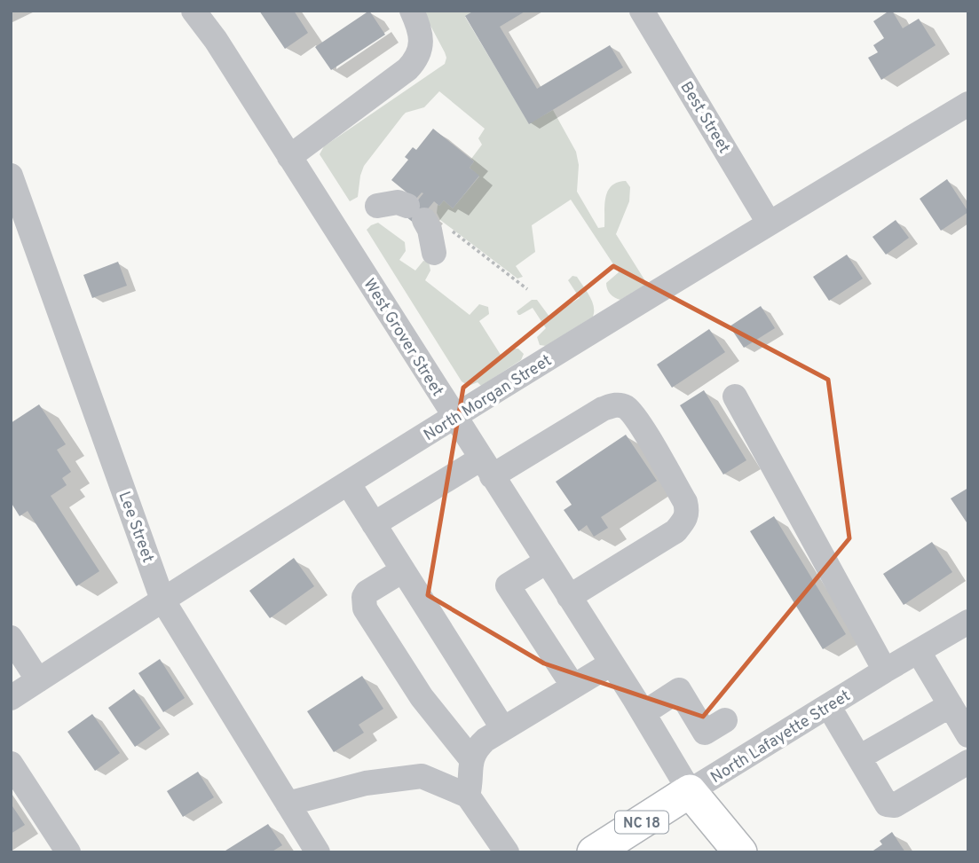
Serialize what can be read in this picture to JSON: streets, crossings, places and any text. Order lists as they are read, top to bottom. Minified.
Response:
{"streets":{"main road":["North Lafayette Street","NC 18"],"street":["Best Street","West Grover Street","North Morgan Street","Lee Street"]},"crossings":[["Best Street","North Morgan Street"],["West Grover Street","North Morgan Street"],["West Grover Street","North Lafayette Street"],["North Morgan Street","Lee Street"]]}
